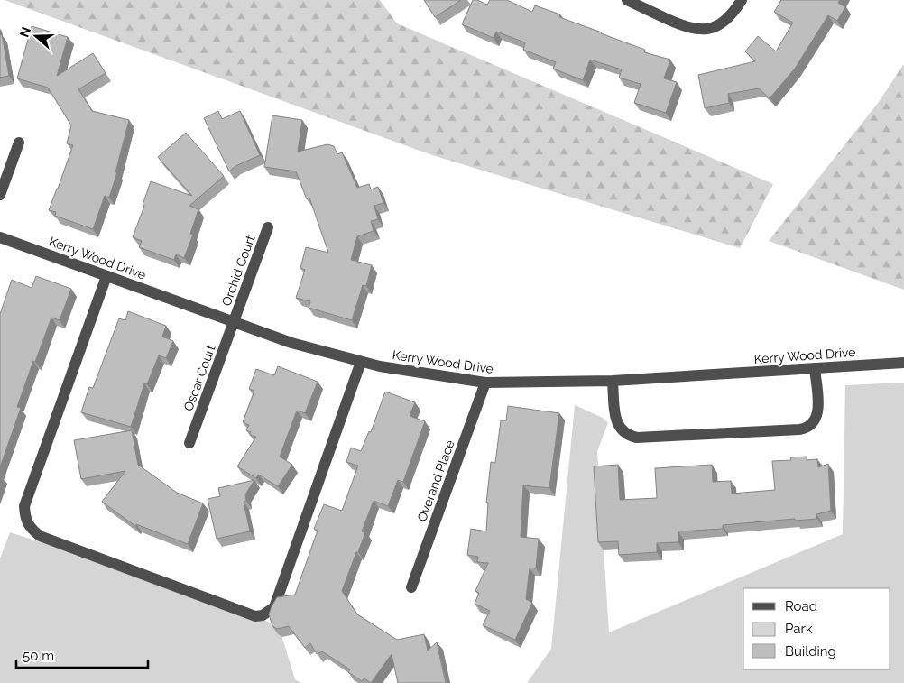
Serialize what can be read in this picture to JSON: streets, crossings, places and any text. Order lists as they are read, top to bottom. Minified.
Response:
{"streets":{"street":["Kerry Wood Drive","Orchid Court","Oscar Court","Overand Place"]},"crossings":[["Kerry Wood Drive","Orchid Court"],["Kerry Wood Drive","Oscar Court"],["Kerry Wood Drive","Overand Place"],["Orchid Court","Oscar Court"]],"legend":["Road","Park","Building"],"scale_bar":"50 m","north":"left"}
